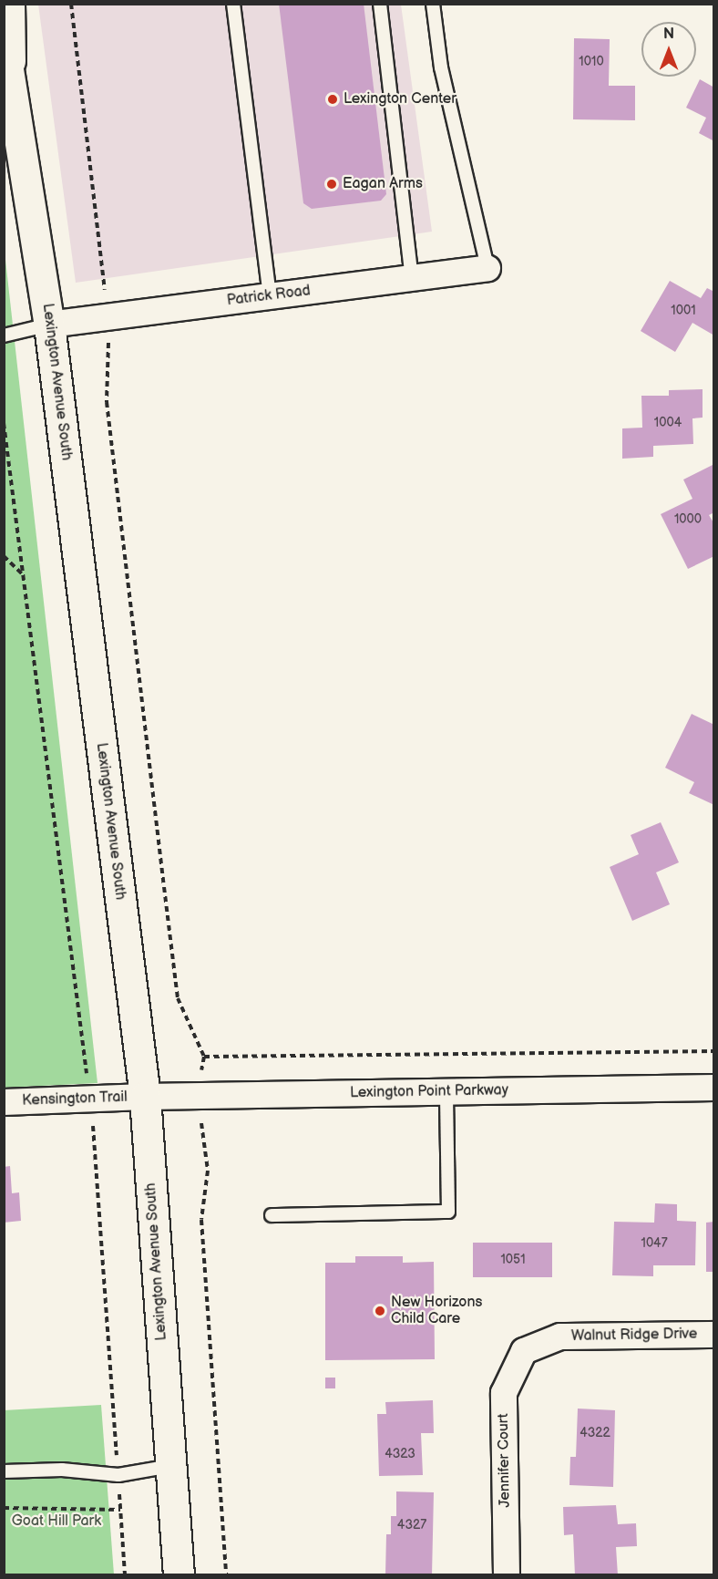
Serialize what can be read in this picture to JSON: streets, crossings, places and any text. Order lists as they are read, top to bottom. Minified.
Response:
{"streets":{"street":["Patrick Road","Lexington Avenue South","Lexington Point Parkway","Kensington Trail","Walnut Ridge Drive","Jennifer Court"]},"crossings":[["Patrick Road","Lexington Avenue South"],["Lexington Avenue South","Lexington Point Parkway"],["Lexington Avenue South","Kensington Trail"],["Lexington Point Parkway","Kensington Trail"],["Walnut Ridge Drive","Jennifer Court"]],"parks":["Goat Hill Park"],"places":["Lexington Center","Eagan Arms","New Horizons Child Care"],"house_numbers":["1010","1001","1004","1000","1047","1051","4322","4323","4327"],"north":"top"}
